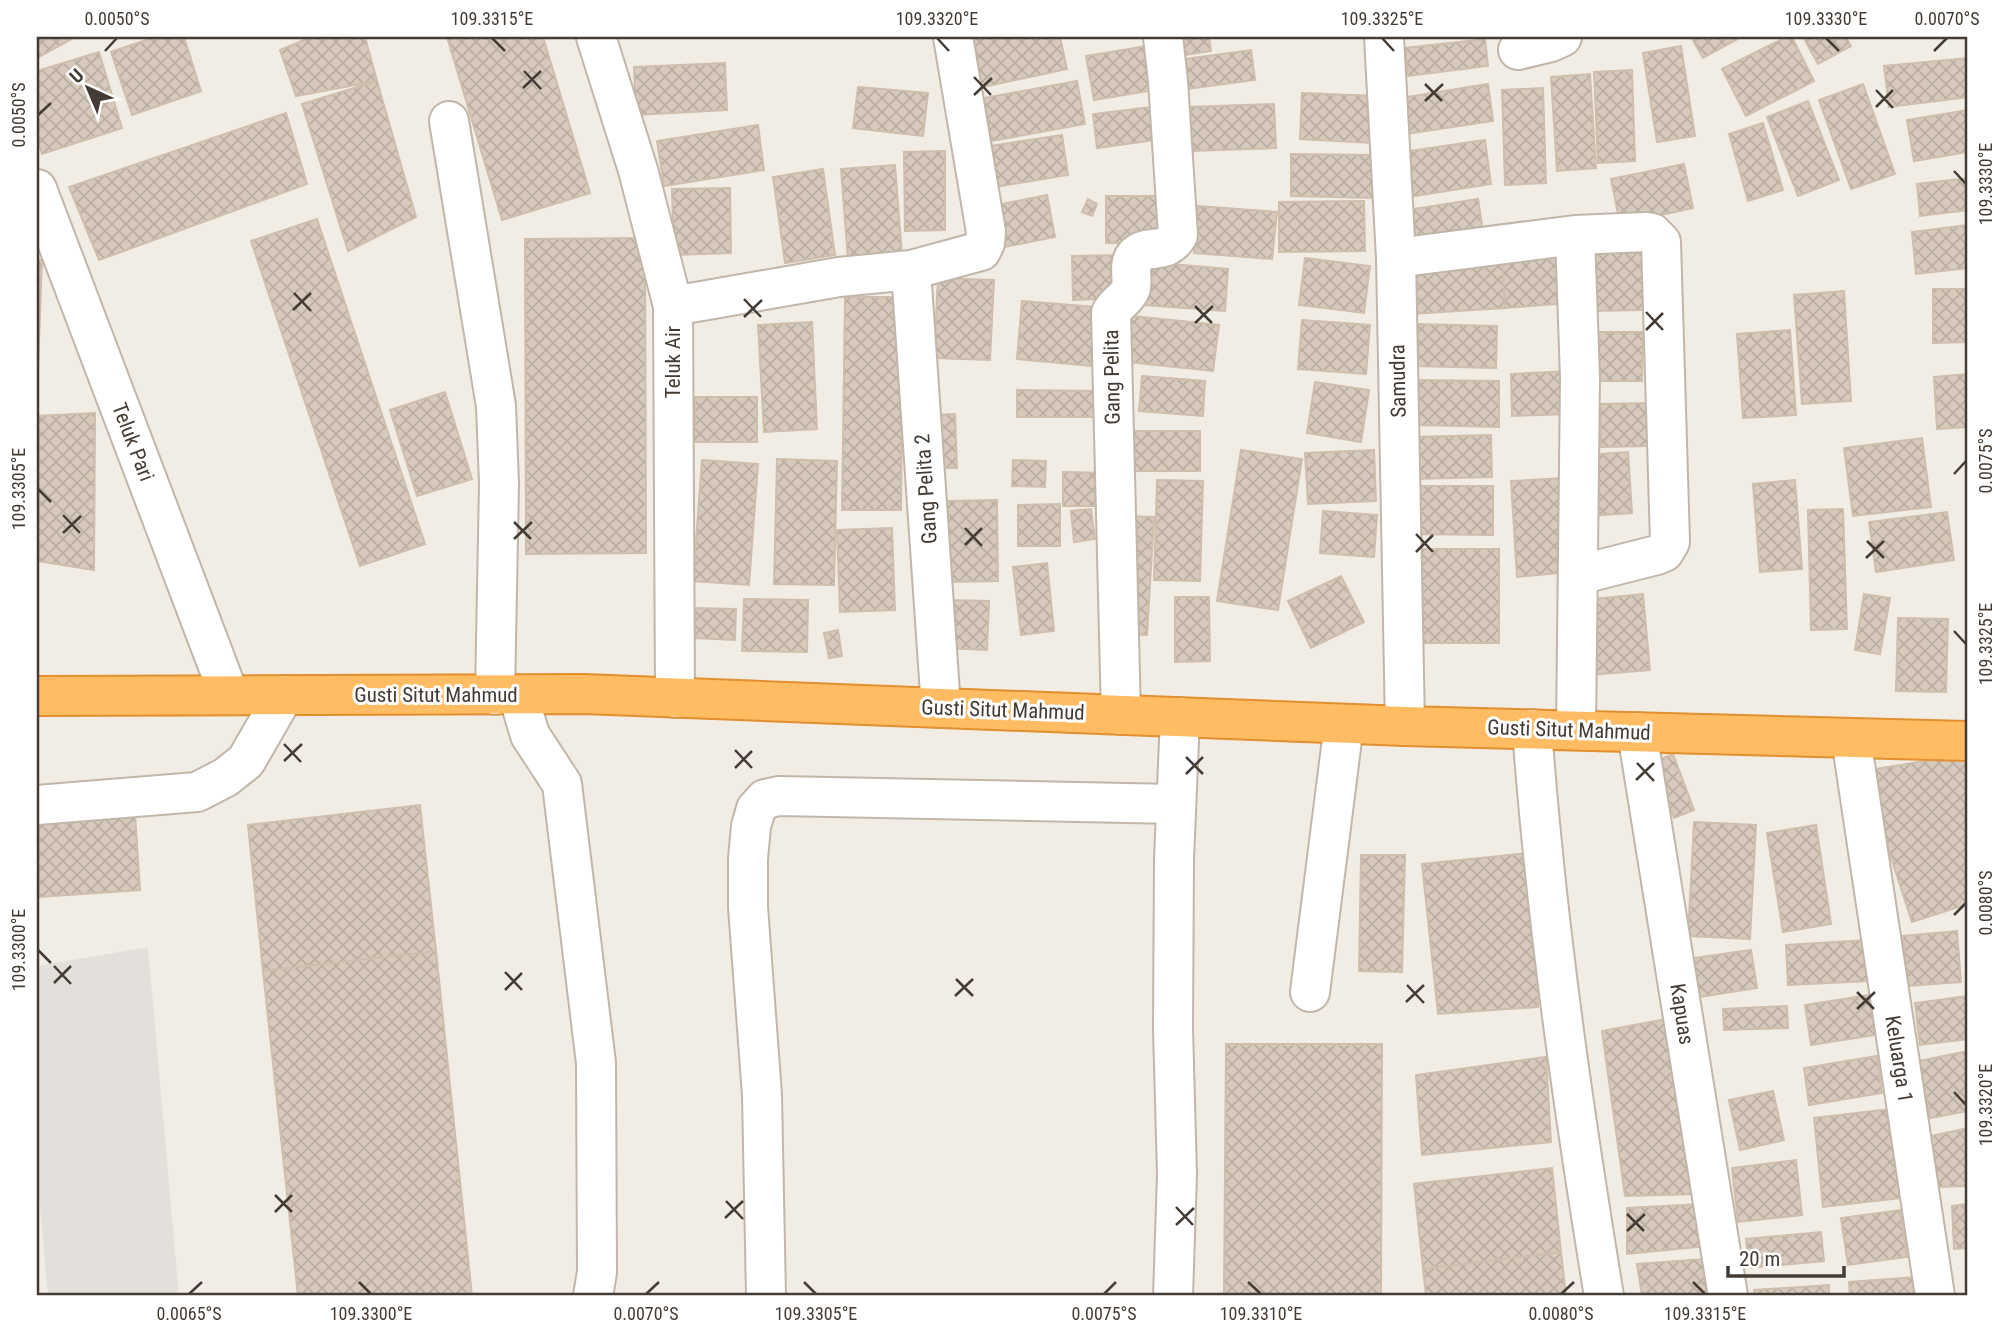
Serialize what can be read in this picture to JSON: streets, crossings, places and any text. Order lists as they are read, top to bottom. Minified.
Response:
{"streets":{"highway":["Gusti Situt Mahmud"],"street":["Teluk Air","Gang Pelita","Samudra","Teluk Pari","Gang Pelita 2","Kapuas","Keluarga 1"]},"crossings":[["Teluk Air","Gusti Situt Mahmud"],["Gang Pelita","Gusti Situt Mahmud"],["Samudra","Gusti Situt Mahmud"],["Teluk Pari","Gusti Situt Mahmud"],["Gang Pelita 2","Gusti Situt Mahmud"],["Gusti Situt Mahmud","Kapuas"],["Gusti Situt Mahmud","Keluarga 1"]],"scale_bar":"20 m","north":"top left","coordinates":["0.0050°S","109.3315°E","109.3320°E","109.3325°E","109.3330°E","0.0070°S","0.0075°S","109.3305°E","0.0080°S","109.3300°E","0.0065°S","109.3310°E"]}
